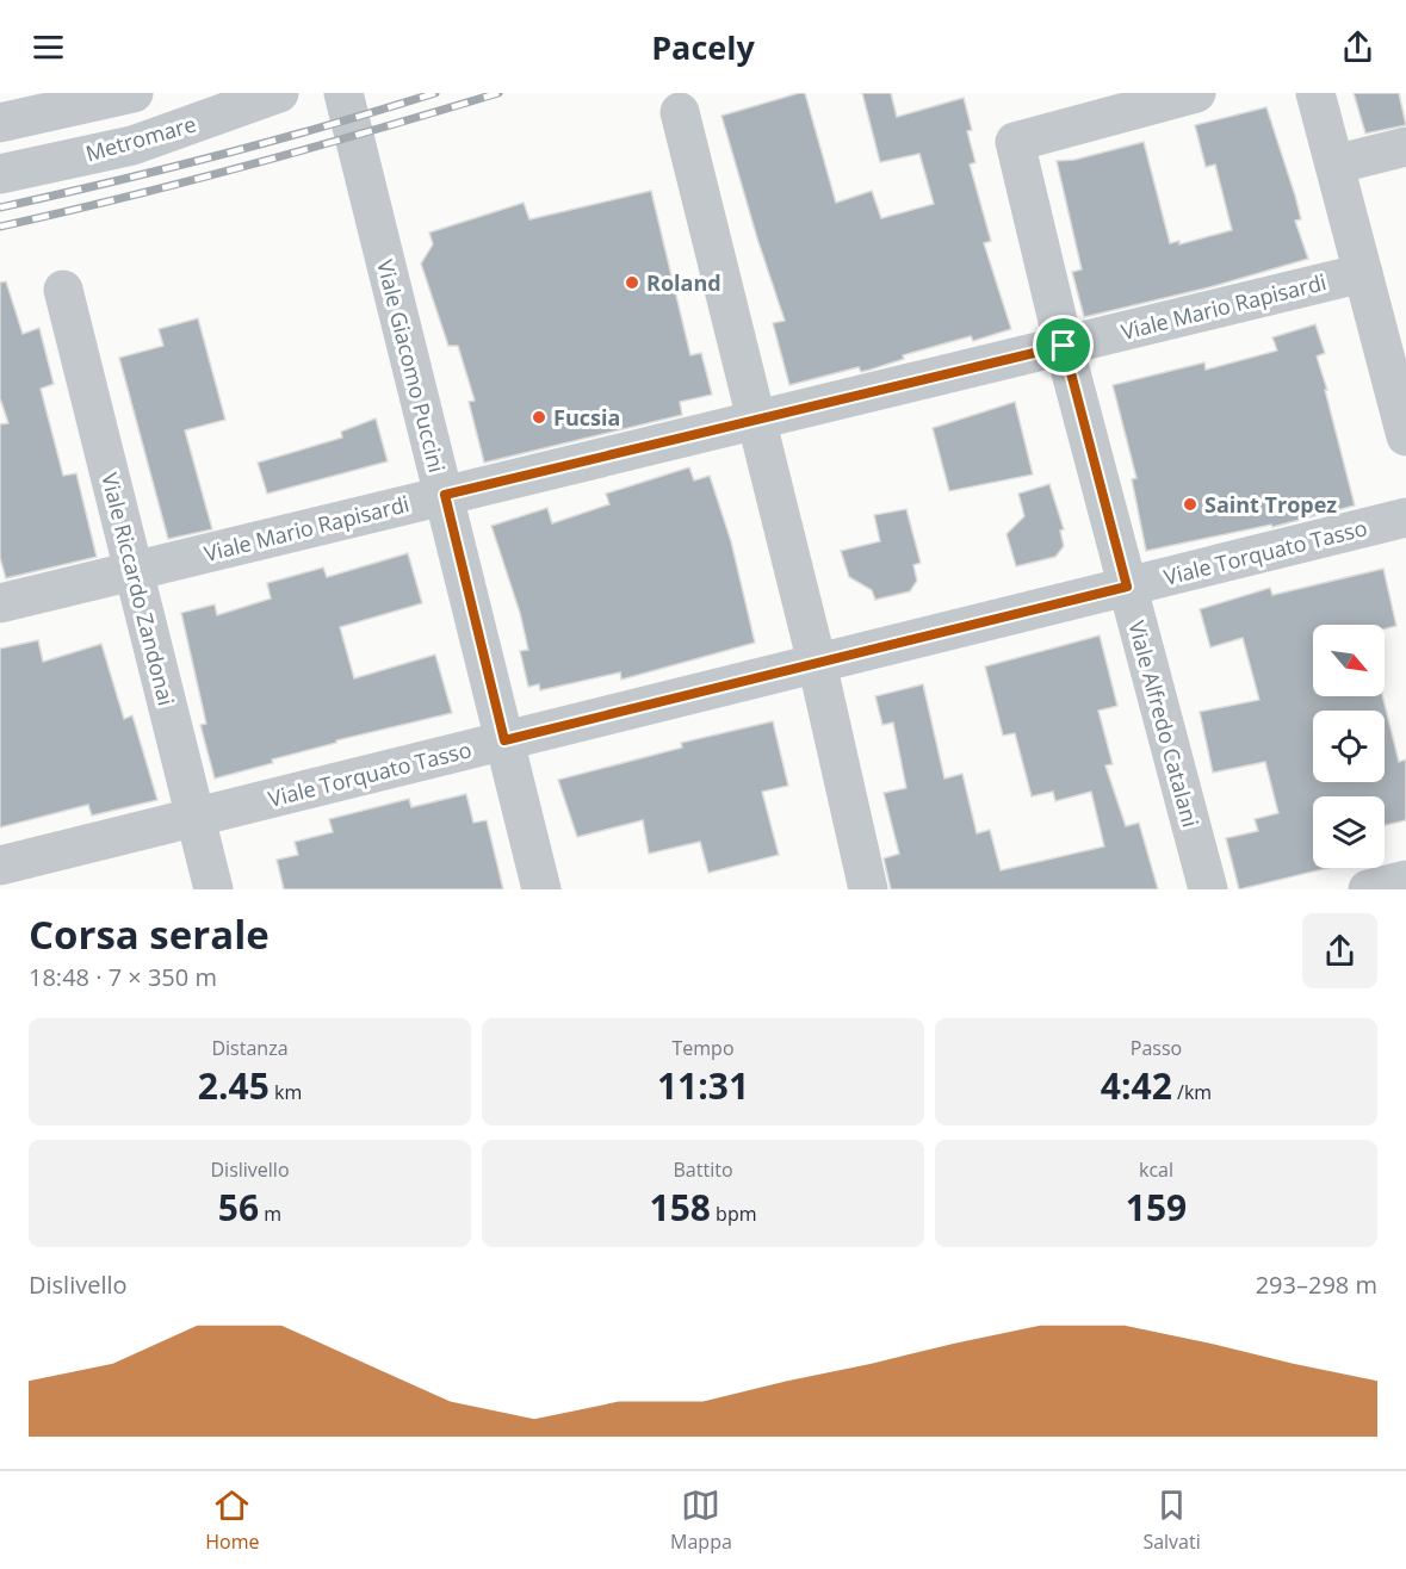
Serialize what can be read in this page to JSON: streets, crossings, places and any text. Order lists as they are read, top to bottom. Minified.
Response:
{"streets":{"street":["Metromare","Viale Mario Rapisardi","Viale Giacomo Puccini","Viale Torquato Tasso","Viale Riccardo Zandonai","Viale Alfredo Catalani"]},"crossings":[["Viale Mario Rapisardi","Viale Giacomo Puccini"],["Viale Mario Rapisardi","Viale Riccardo Zandonai"],["Viale Mario Rapisardi","Viale Alfredo Catalani"],["Viale Giacomo Puccini","Viale Torquato Tasso"],["Viale Torquato Tasso","Viale Riccardo Zandonai"],["Viale Torquato Tasso","Viale Alfredo Catalani"]],"places":["Roland","Fucsia","Saint Tropez"],"north":"bottom right","page":{"header":"Pacely","heading":["Corsa serale","18:48 · 7 × 350 m"],"stats":[["Distanza","2.45 km"],["Tempo","11:31"],["Passo","4:42 /km"],["Dislivello","56 m"],["Battito","158 bpm"],["kcal","159"]],"chart":["Dislivello","293–298 m"],"tabs":["Home","Mappa","Salvati"]}}
